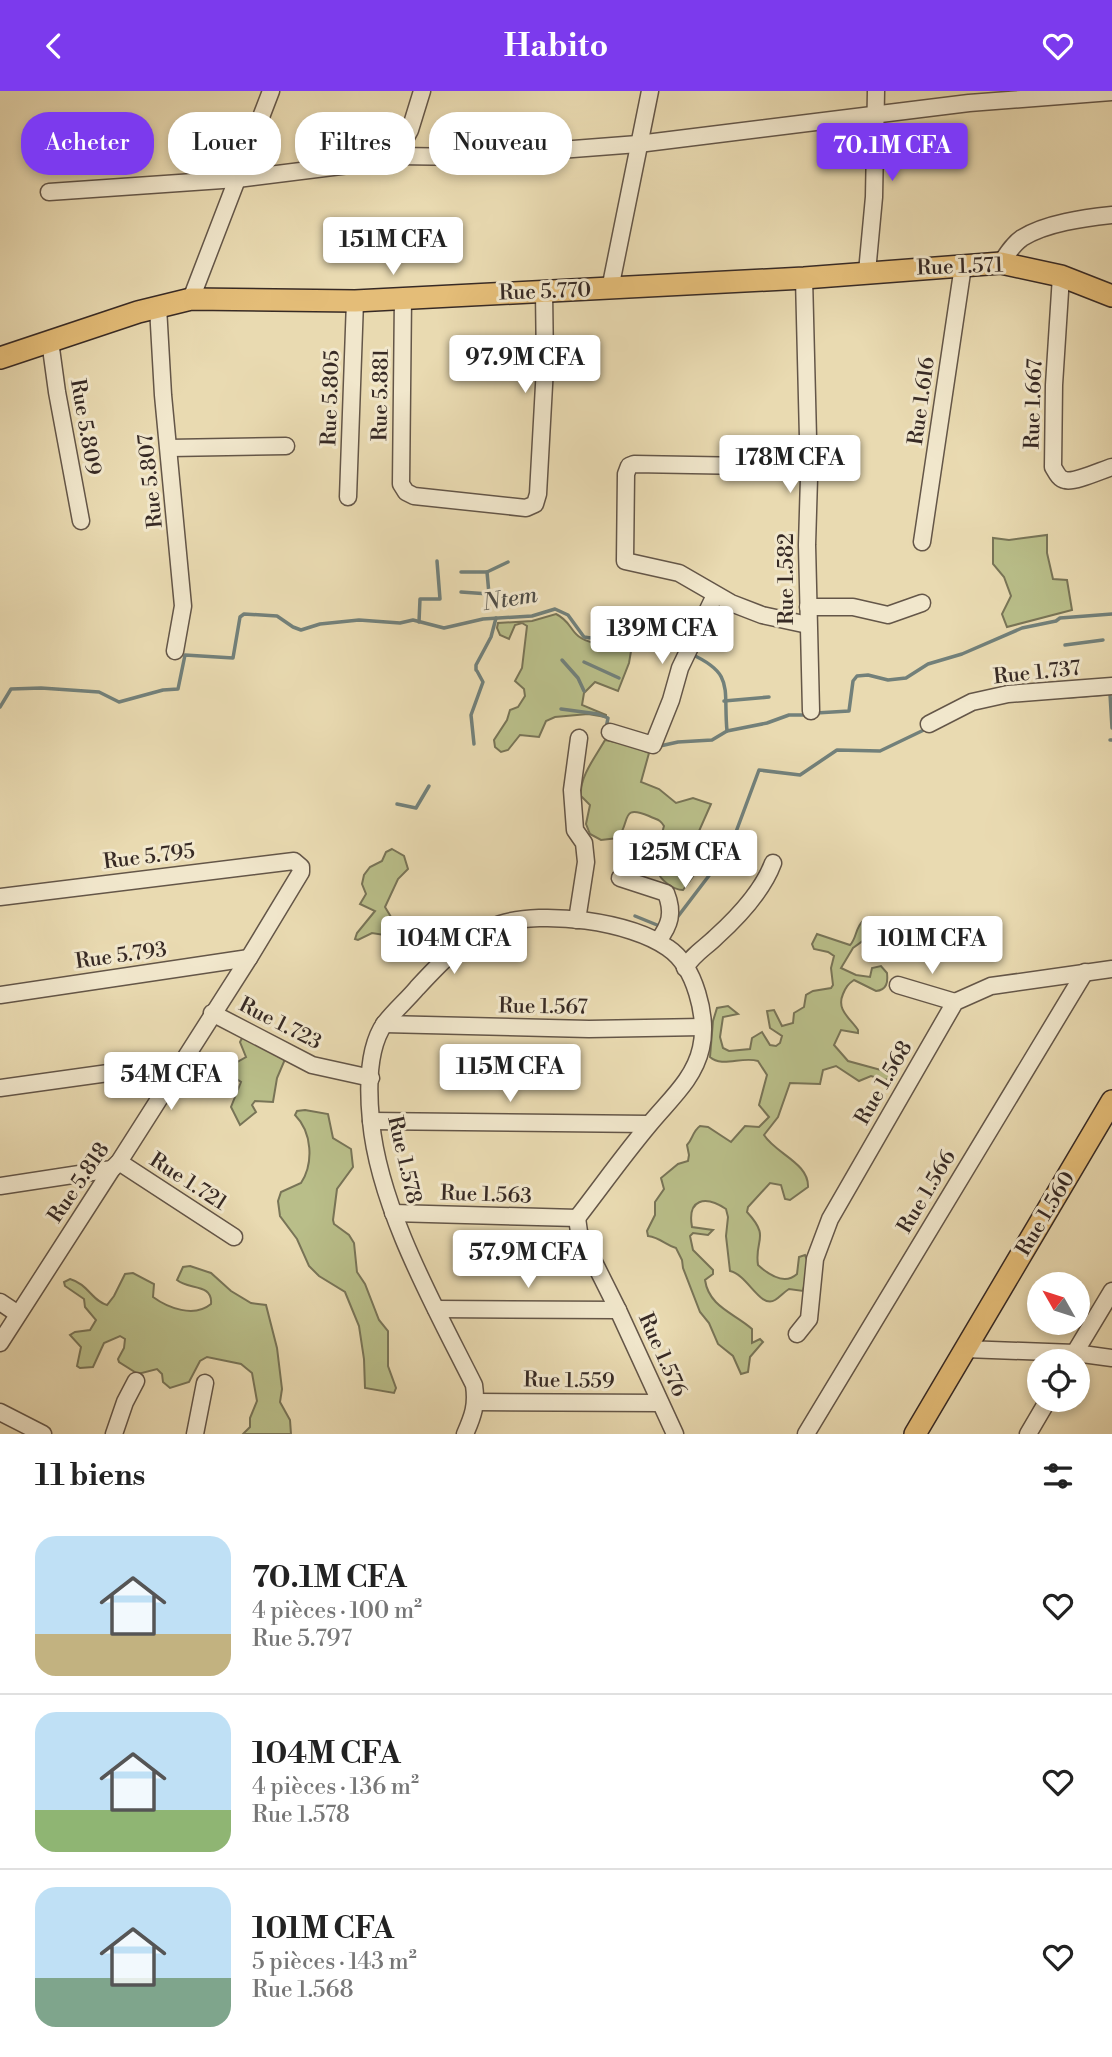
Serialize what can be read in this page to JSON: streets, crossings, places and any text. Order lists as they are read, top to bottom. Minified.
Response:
{"streets":{"main road":["Rue 1.571","Rue 5.770","Rue 1.560"],"street":["Rue 5.881","Rue 5.805","Rue 1.616","Rue 1.667","Rue 5.809","Rue 5.807","Rue 1.582","Rue 1.737","Rue 5.795","Rue 5.793","Rue 1.567","Rue 1.723","Rue 1.568","Rue 1.578","Rue 1.721","Rue 5.818","Rue 1.566","Rue 1.563","Rue 1.576","Rue 1.559"]},"crossings":[["Rue 1.571","Rue 5.770"],["Rue 1.571","Rue 1.616"],["Rue 1.571","Rue 1.667"],["Rue 1.571","Rue 1.582"],["Rue 5.770","Rue 5.881"],["Rue 5.770","Rue 5.805"],["Rue 5.770","Rue 5.809"],["Rue 5.770","Rue 5.807"],["Rue 5.770","Rue 1.582"],["Rue 5.795","Rue 5.818"],["Rue 5.793","Rue 5.818"],["Rue 1.567","Rue 1.578"],["Rue 1.723","Rue 1.578"],["Rue 1.723","Rue 5.818"],["Rue 1.578","Rue 1.563"],["Rue 1.578","Rue 1.576"],["Rue 1.578","Rue 1.559"],["Rue 1.721","Rue 5.818"],["Rue 1.563","Rue 1.576"],["Rue 1.576","Rue 1.559"]],"water":["Ntem"],"north":"top left","page":{"header":"Habito","chip":["Acheter","Louer","Filtres","Nouveau"],"price":["70.1M CFA","151M CFA","97.9M CFA","178M CFA","139M CFA","125M CFA","104M CFA","101M CFA","115M CFA","54M CFA","57.9M CFA"],"heading":"11 biens","list":[{"name":"70.1M CFA","note":"4 pièces · 100 m² · Rue 5.797"},{"name":"104M CFA","note":"4 pièces · 136 m² · Rue 1.578"},{"name":"101M CFA","note":"5 pièces · 143 m² · Rue 1.568"}]}}
